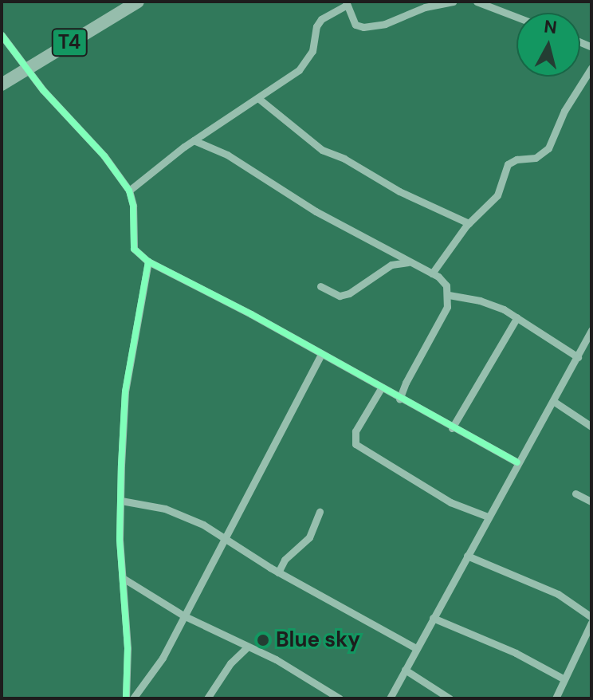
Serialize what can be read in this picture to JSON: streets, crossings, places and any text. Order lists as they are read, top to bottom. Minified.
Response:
{"streets":{"highway":["T4"]},"places":["Blue sky"],"north":"top"}
